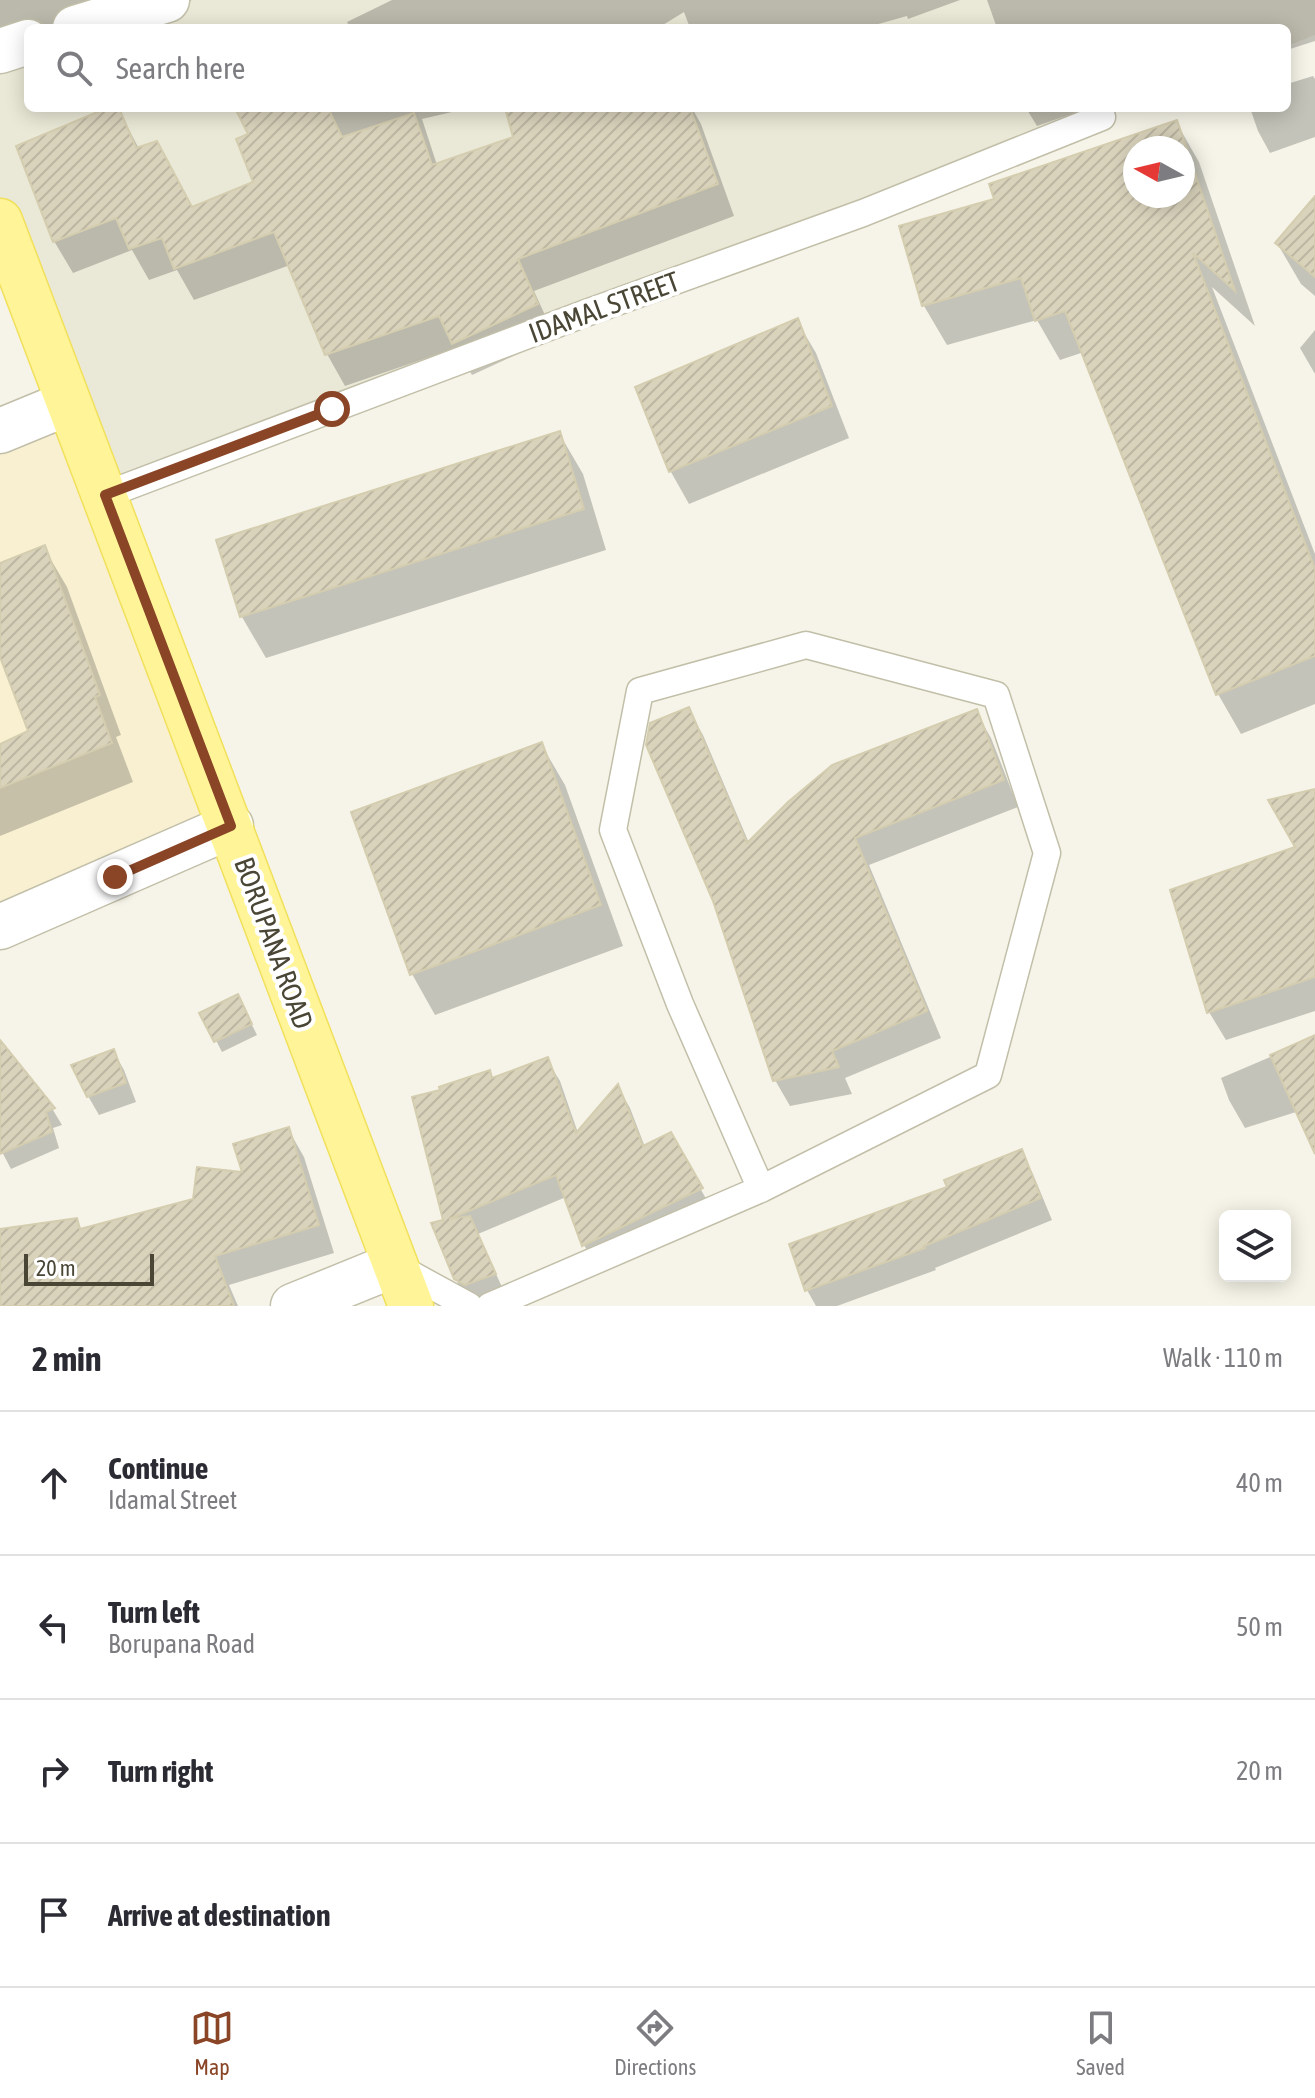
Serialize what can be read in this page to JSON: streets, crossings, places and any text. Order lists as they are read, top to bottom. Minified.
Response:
{"streets":{"main road":["BORUPANA ROAD"],"lane":["IDAMAL STREET"]},"crossings":[["IDAMAL STREET","BORUPANA ROAD"]],"scale_bar":"20 m","north":"left","page":{"search":"Search here","scale":"20 m","heading":["2 min","Walk · 110 m"],"list":[["Continue","Idamal Street","40 m"],["Turn left","Borupana Road","50 m"],["Turn right","20 m"],"Arrive at destination"],"nav":["Map","Directions","Saved"]}}
